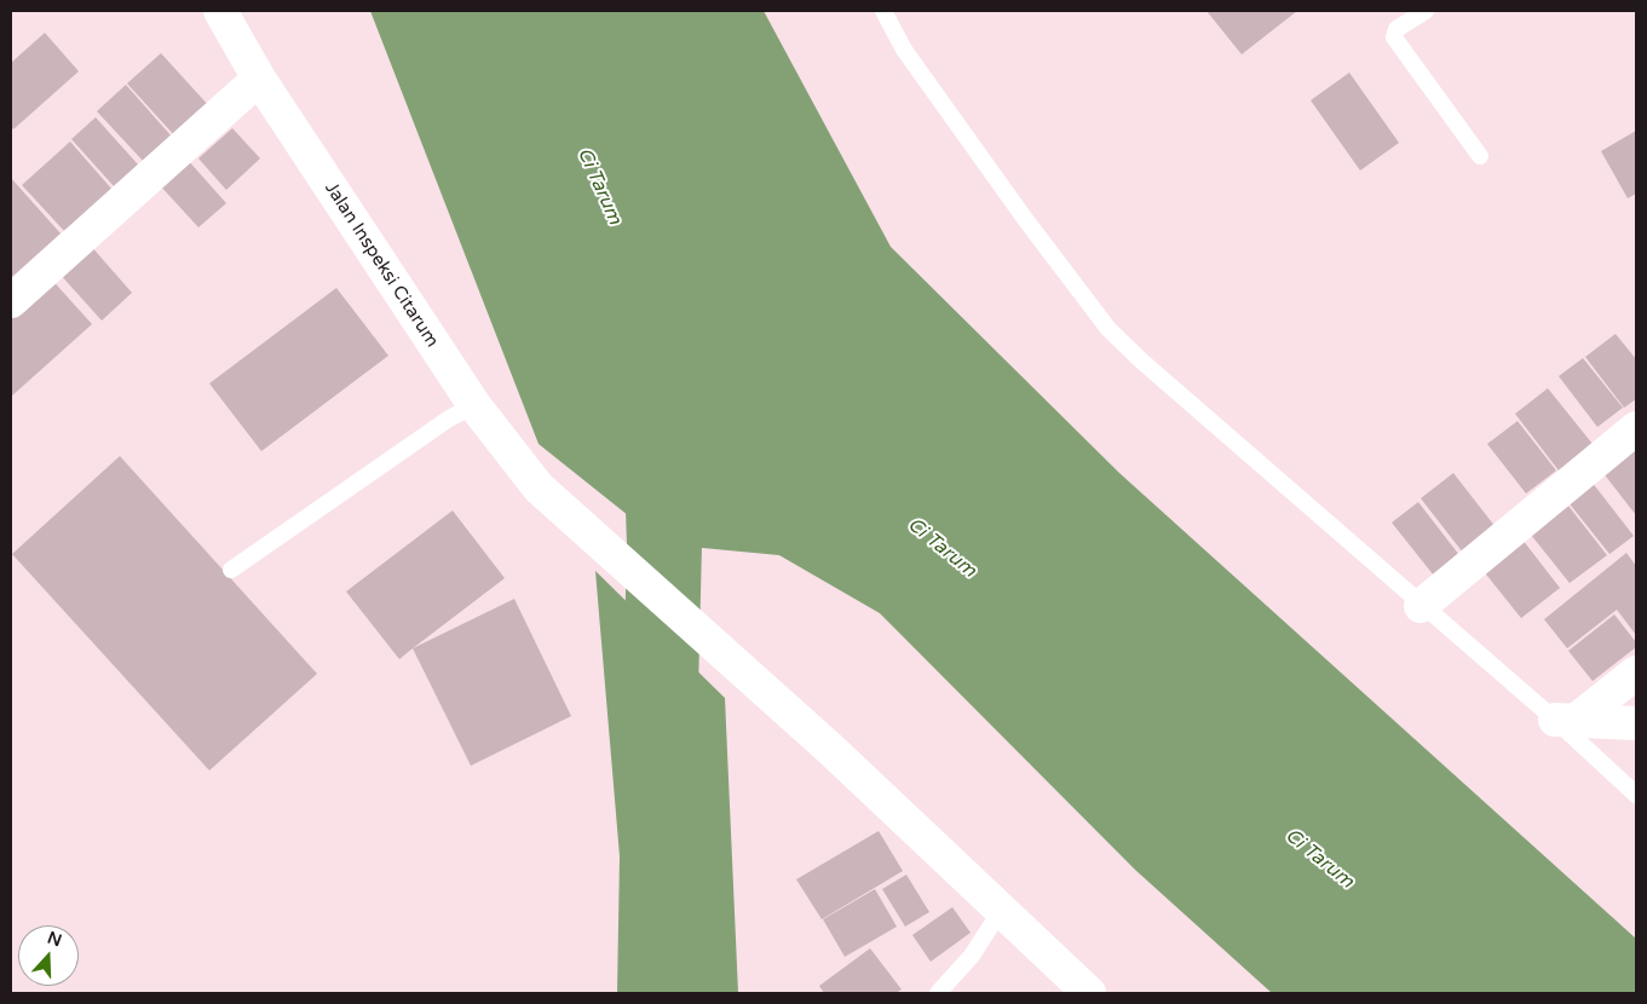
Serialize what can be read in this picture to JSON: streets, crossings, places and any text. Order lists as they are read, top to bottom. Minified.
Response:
{"streets":{"street":["Jalan Inspeksi Citarum"]},"water":["Ci Tarum"],"north":"top"}
